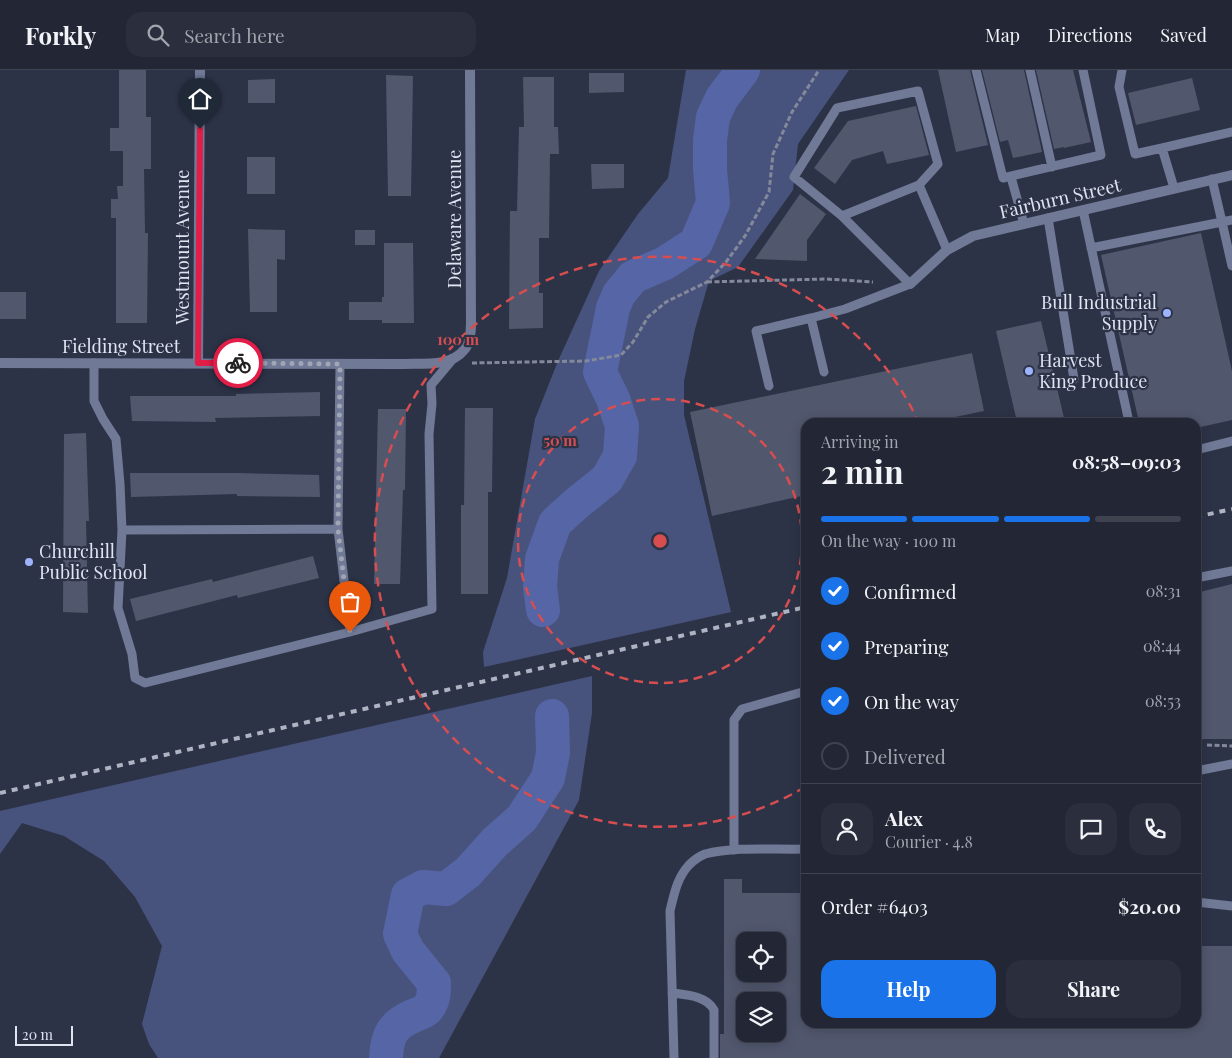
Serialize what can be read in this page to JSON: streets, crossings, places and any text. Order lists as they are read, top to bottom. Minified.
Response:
{"streets":{"street":["Fairburn Street","Delaware Avenue","Westmount Avenue","Fielding Street"]},"crossings":[["Delaware Avenue","Fielding Street"],["Westmount Avenue","Fielding Street"]],"places":["Bull Industrial Supply","Harvest King Produce","Churchill Public School"],"scale_bar":"20 m","page":{"header":"Forkly","search":"Search here","nav":["Map","Directions","Saved"],"heading":["2 min","Arriving in","08:58–09:03"],"panel":["Alex","Courier · 4.8","Order #6403","$20.00"],"bar":"On the way · 100 m","list":[["Confirmed","08:31"],["Preparing","08:44"],["On the way","08:53"],"Delivered"],"buttons":["Help","Share"],"scale":"20 m"},"rings":["100 m","50 m"]}
